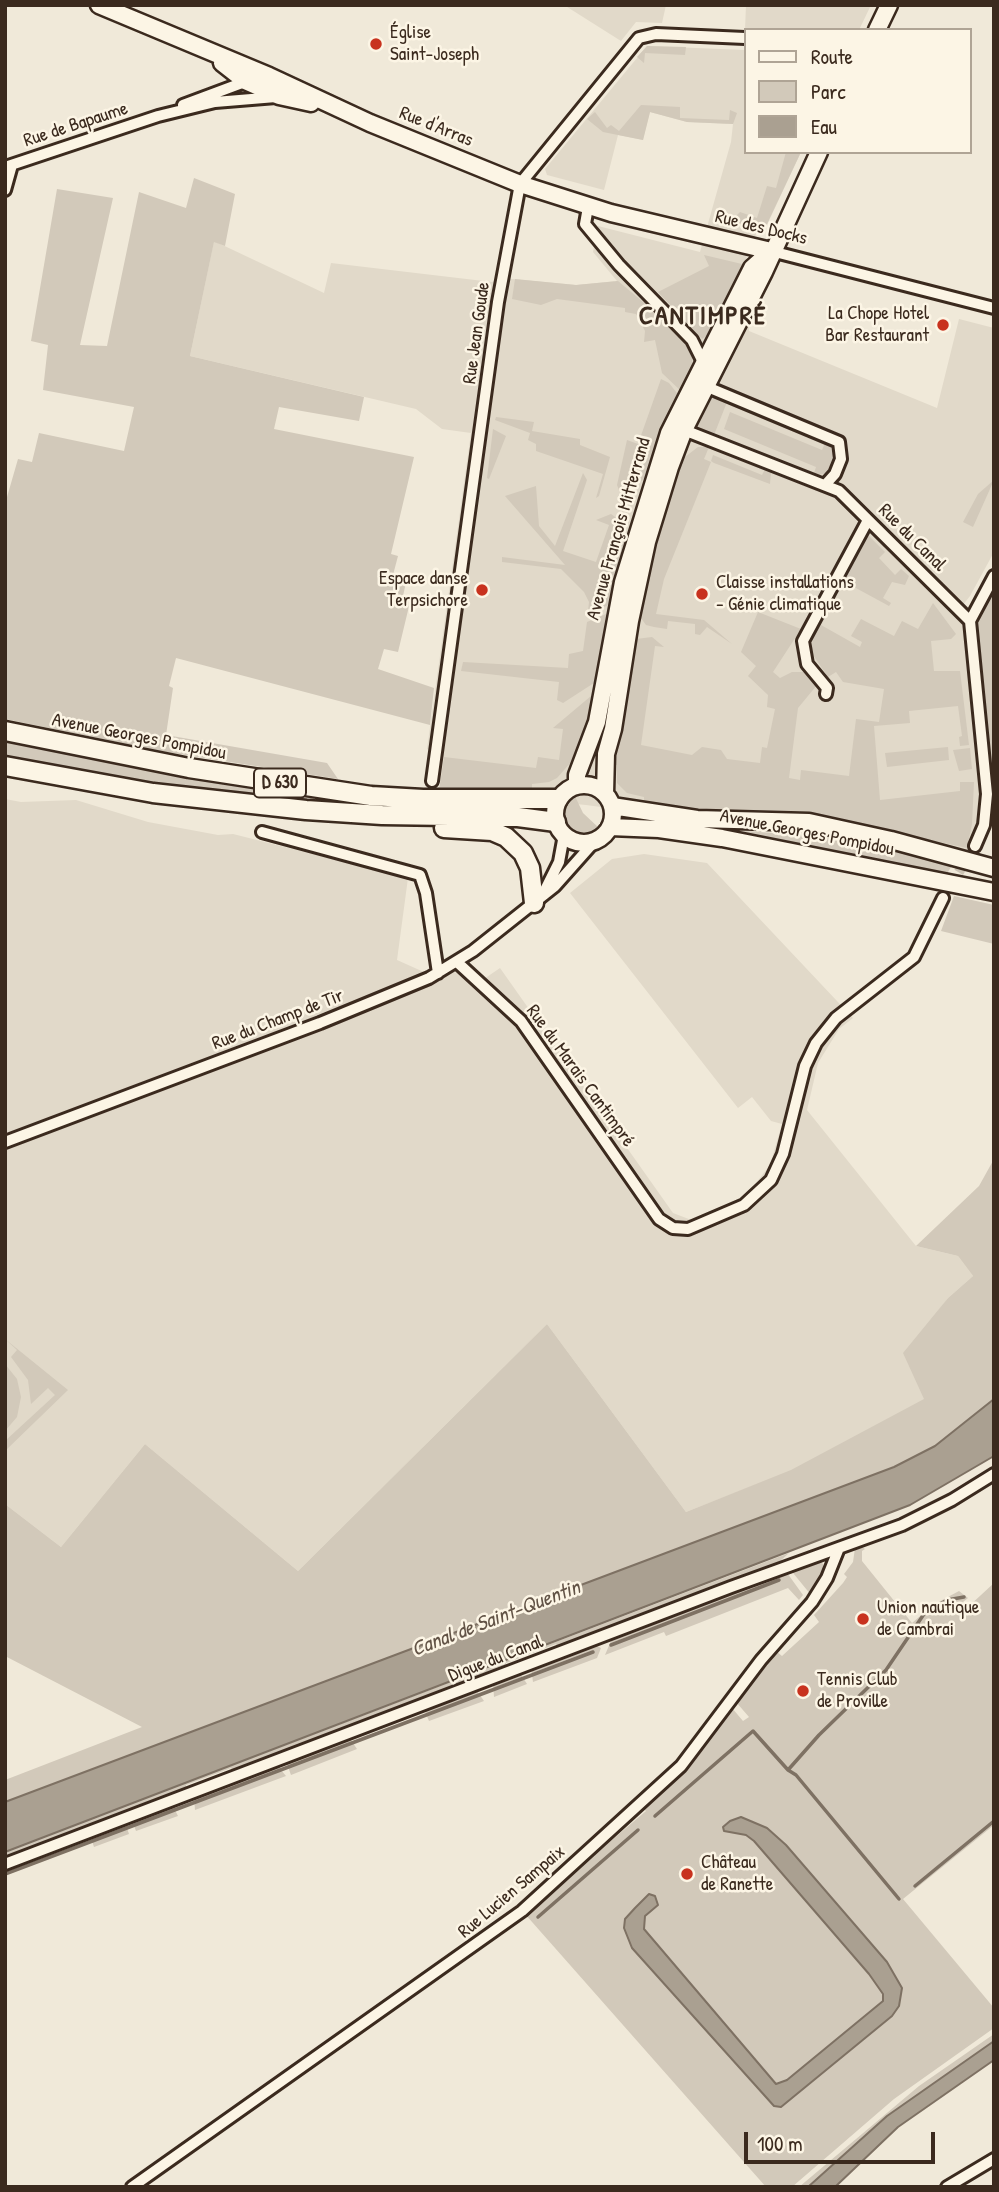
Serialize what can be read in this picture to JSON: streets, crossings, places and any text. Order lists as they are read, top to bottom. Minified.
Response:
{"streets":{"main road":["Rue d'Arras","Rue des Docks","Avenue François Mitterrand","Avenue Georges Pompidou","D 630"],"street":["Rue de Bapaume","Rue Jean Goude","Rue du Canal","Rue du Champ de Tir","Rue du Marais Cantimpré","Digue du Canal","Rue Lucien Sampaix"]},"crossings":[["Rue de Bapaume","Rue d'Arras"],["Rue d'Arras","Rue des Docks"],["Rue d'Arras","Rue Jean Goude"],["Rue des Docks","Rue Jean Goude"],["Rue des Docks","Avenue François Mitterrand"],["Avenue François Mitterrand","Rue du Canal"],["Avenue François Mitterrand","Avenue Georges Pompidou"],["Avenue François Mitterrand","D 630"],["Avenue François Mitterrand","Rue du Champ de Tir"],["Avenue Georges Pompidou","D 630"],["Avenue Georges Pompidou","Rue du Champ de Tir"],["D 630","Rue du Champ de Tir"],["Rue du Champ de Tir","Rue du Marais Cantimpré"],["Digue du Canal","Rue Lucien Sampaix"]],"districts":["CANTIMPRÉ"],"water":["Canal de Saint-Quentin"],"places":["Église Saint-Joseph","La Chope Hotel Bar Restaurant","Espace danse Terpsichore","Claisse installations - Génie climatique","Union nautique de Cambrai","Tennis Club de Proville","Château de Ranette"],"legend":["Route","Parc","Eau"],"scale_bar":"100 m"}
